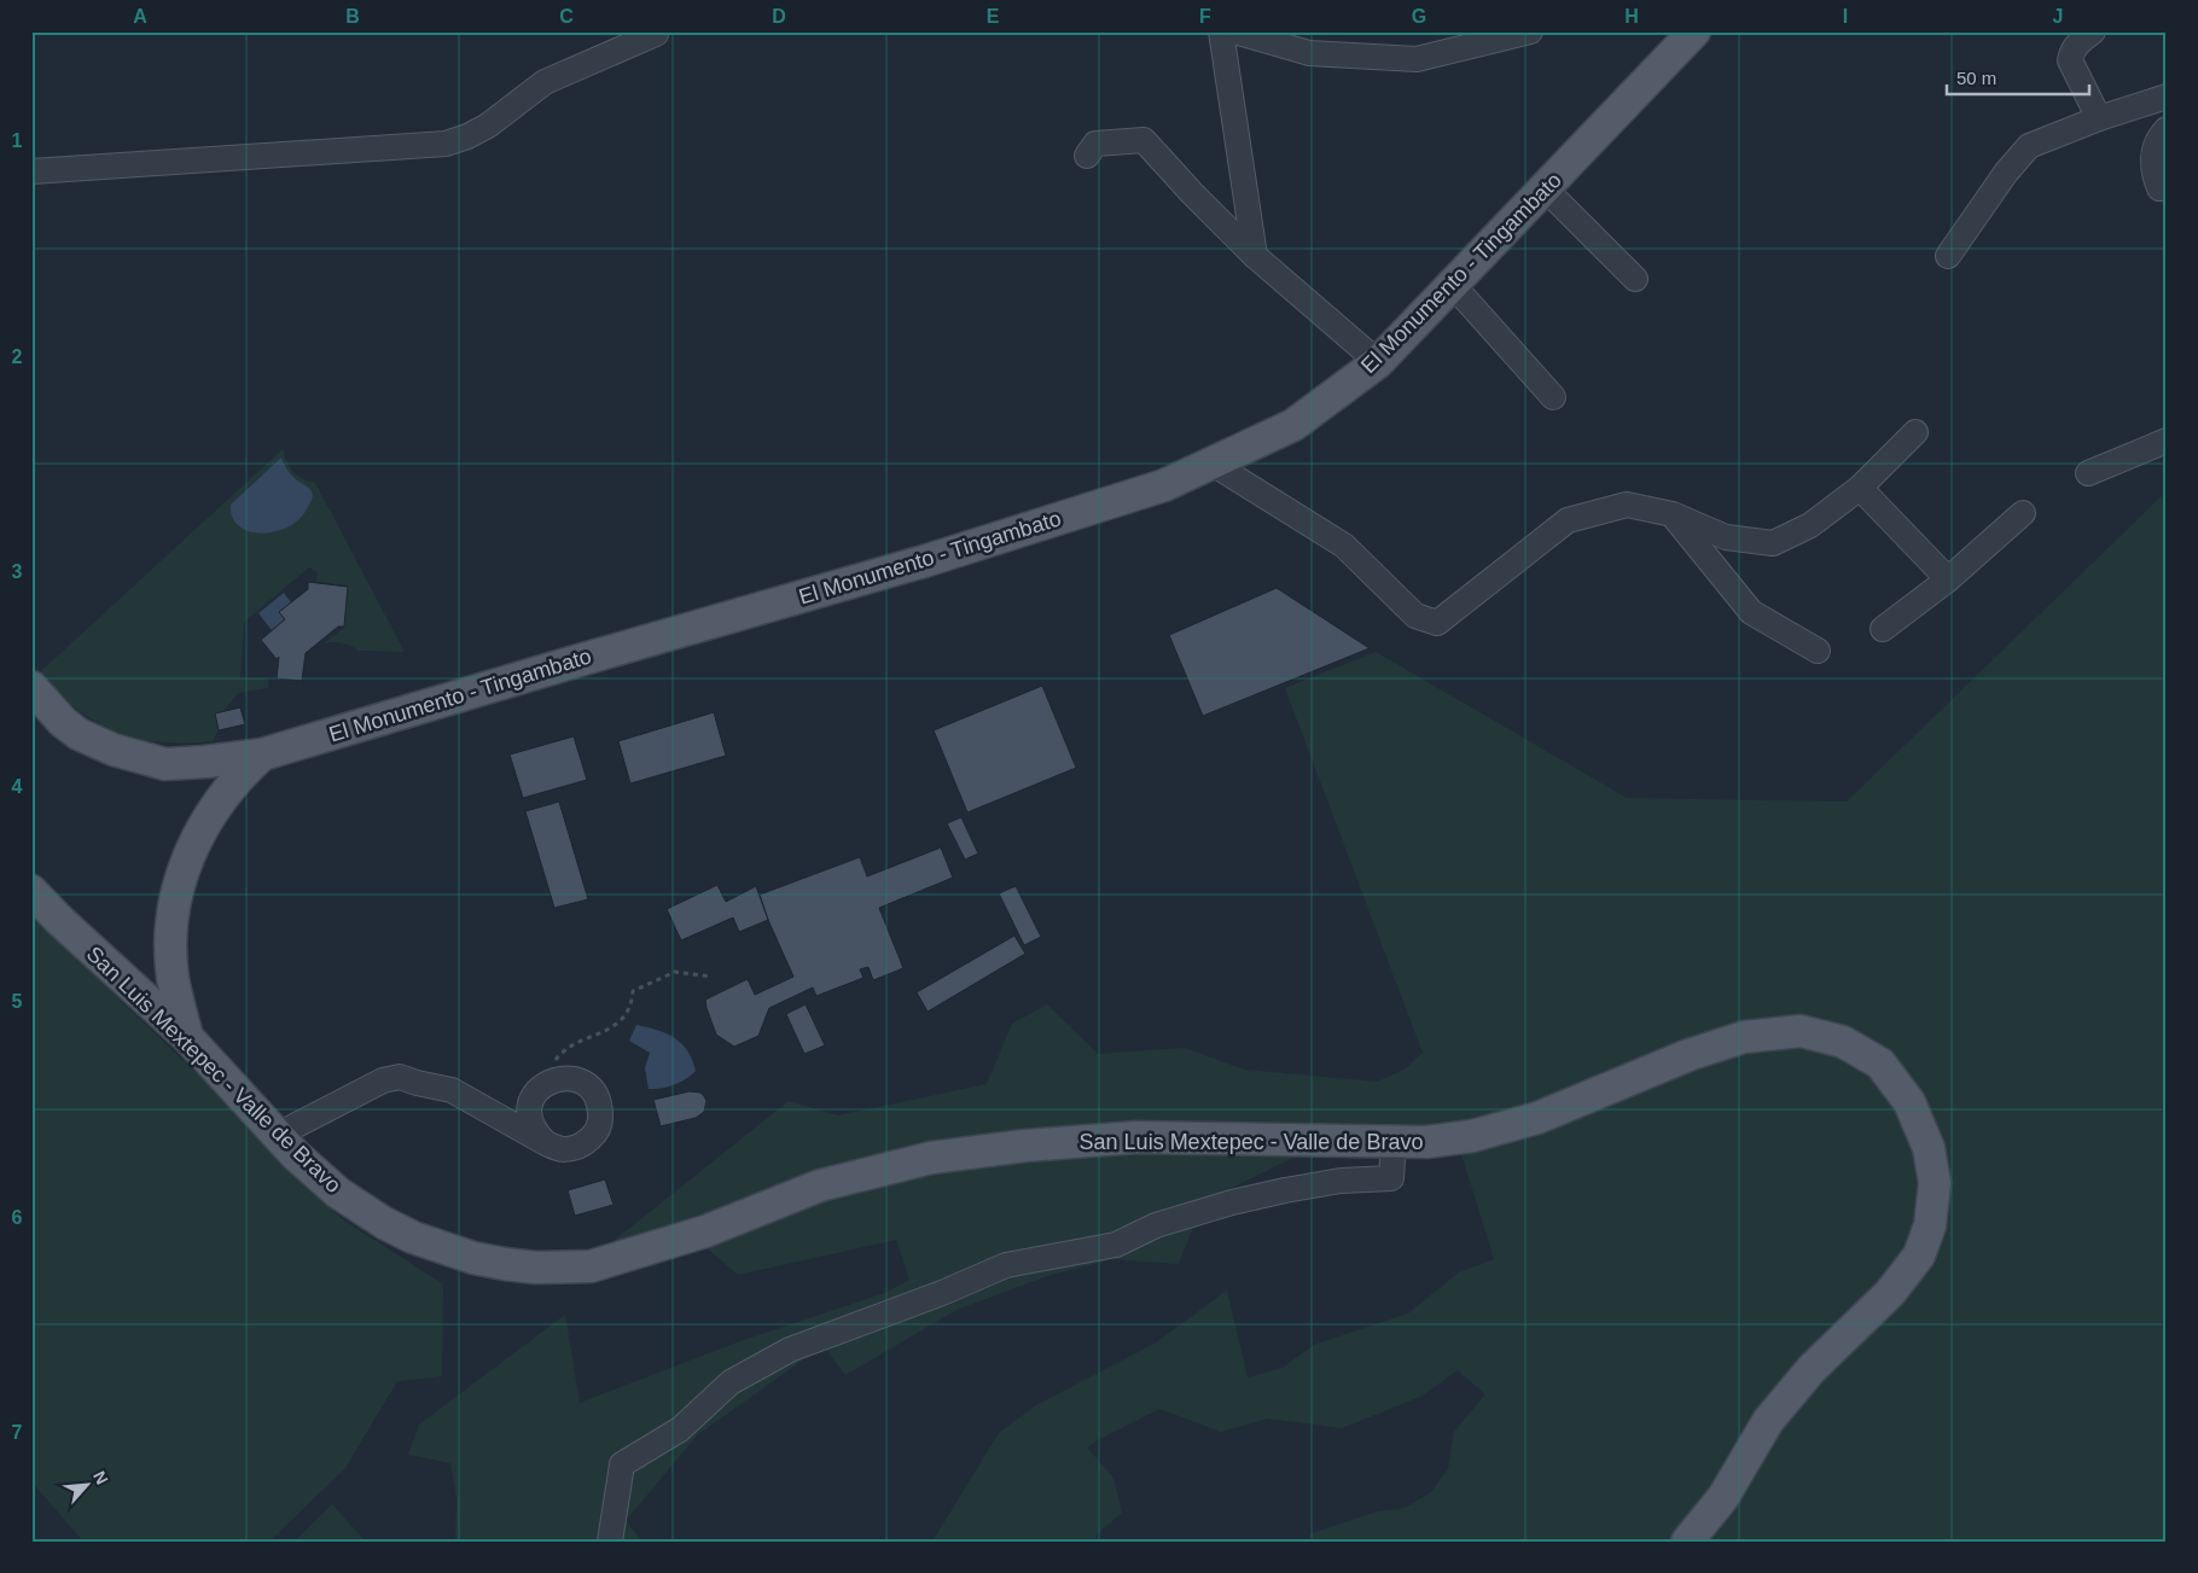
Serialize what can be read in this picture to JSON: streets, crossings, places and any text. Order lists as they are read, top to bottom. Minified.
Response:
{"streets":{"main road":["El Monumento - Tingambato","San Luis Mextepec - Valle de Bravo"]},"scale_bar":"50 m","north":"top right","grid":{"columns":["A","B","C","D","E","F","G","H","I","J"],"rows":["1","2","3","4","5","6","7"]}}
